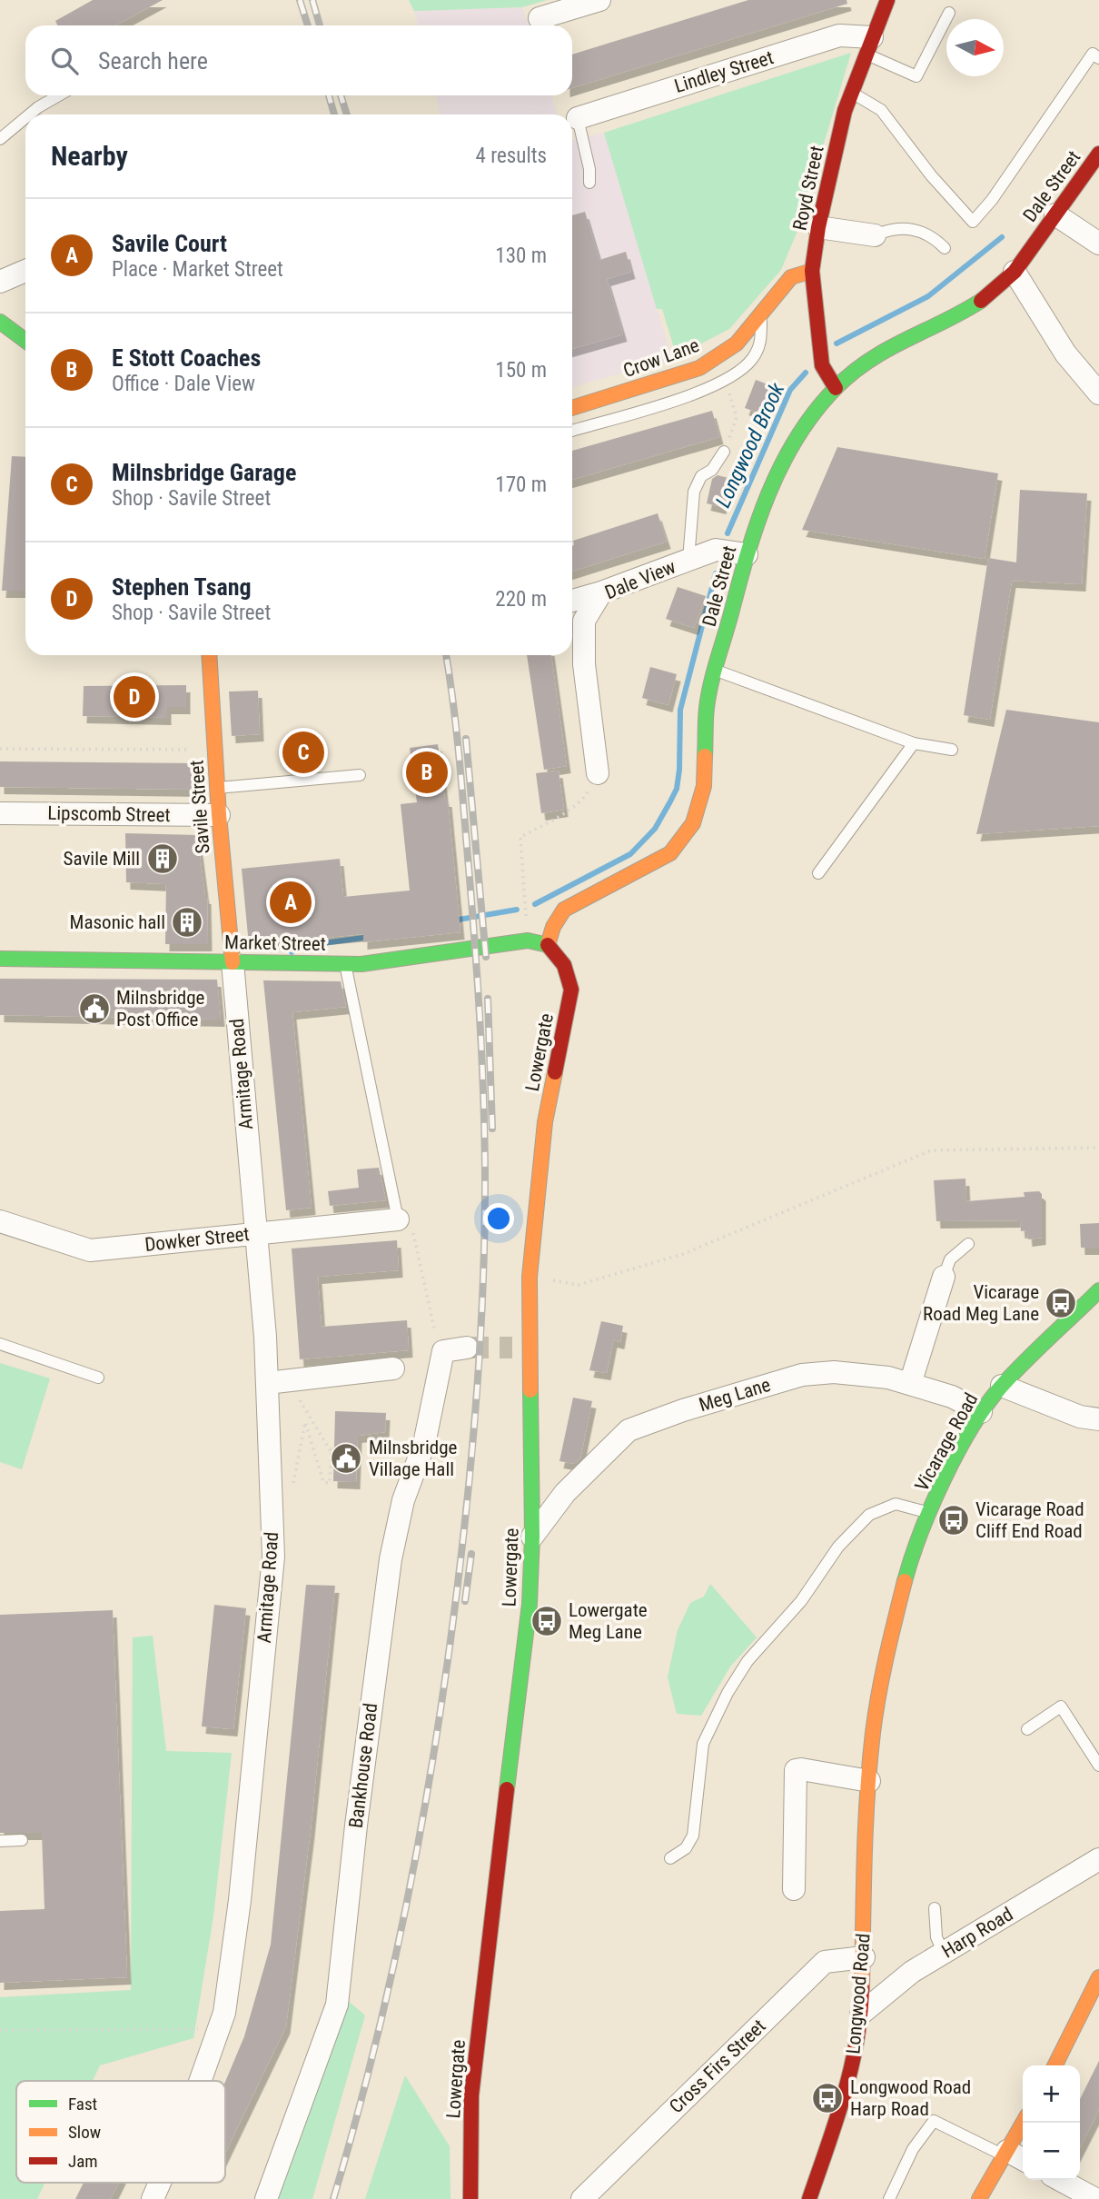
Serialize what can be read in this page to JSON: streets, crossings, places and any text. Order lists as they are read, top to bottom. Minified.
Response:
{"streets":{"street":["Lindley Street","Dale Street","Royd Street","Crow Lane","Dale View","Savile Street","Lipscomb Street","Market Street","Lowergate","Armitage Road","Dowker Street","Meg Lane","Vicarage Road","Bankhouse Road","Harp Road","Longwood Road","Cross Firs Street"]},"crossings":[["Lindley Street","Royd Street"],["Dale Street","Royd Street"],["Dale Street","Dale View"],["Dale Street","Market Street"],["Dale Street","Lowergate"],["Royd Street","Crow Lane"],["Savile Street","Lipscomb Street"],["Savile Street","Market Street"],["Savile Street","Armitage Road"],["Market Street","Lowergate"],["Market Street","Armitage Road"],["Lowergate","Meg Lane"],["Armitage Road","Dowker Street"],["Meg Lane","Vicarage Road"],["Vicarage Road","Longwood Road"],["Harp Road","Longwood Road"],["Longwood Road","Cross Firs Street"]],"water":["Longwood Brook"],"places":{"building":["Savile Mill","Masonic hall"],"public building":["Milnsbridge Post Office","Milnsbridge Village Hall"],"bus stop":["Vicarage Road Meg Lane","Vicarage Road Cliff End Road","Lowergate Meg Lane","Longwood Road Harp Road"]},"legend":["Fast","Slow","Jam"],"north":"right","page":{"search":"Search here","heading":["Nearby","4 results"],"list":[{"mark":"A","name":"Savile Court","note":"Place · Market Street","value":"130 m"},{"mark":"B","name":"E Stott Coaches","note":"Office · Dale View","value":"150 m"},{"mark":"C","name":"Milnsbridge Garage","note":"Shop · Savile Street","value":"170 m"},{"mark":"D","name":"Stephen Tsang","note":"Shop · Savile Street","value":"220 m"}],"pins":["D","C","B","A"],"map_buttons":["+","−"]}}
